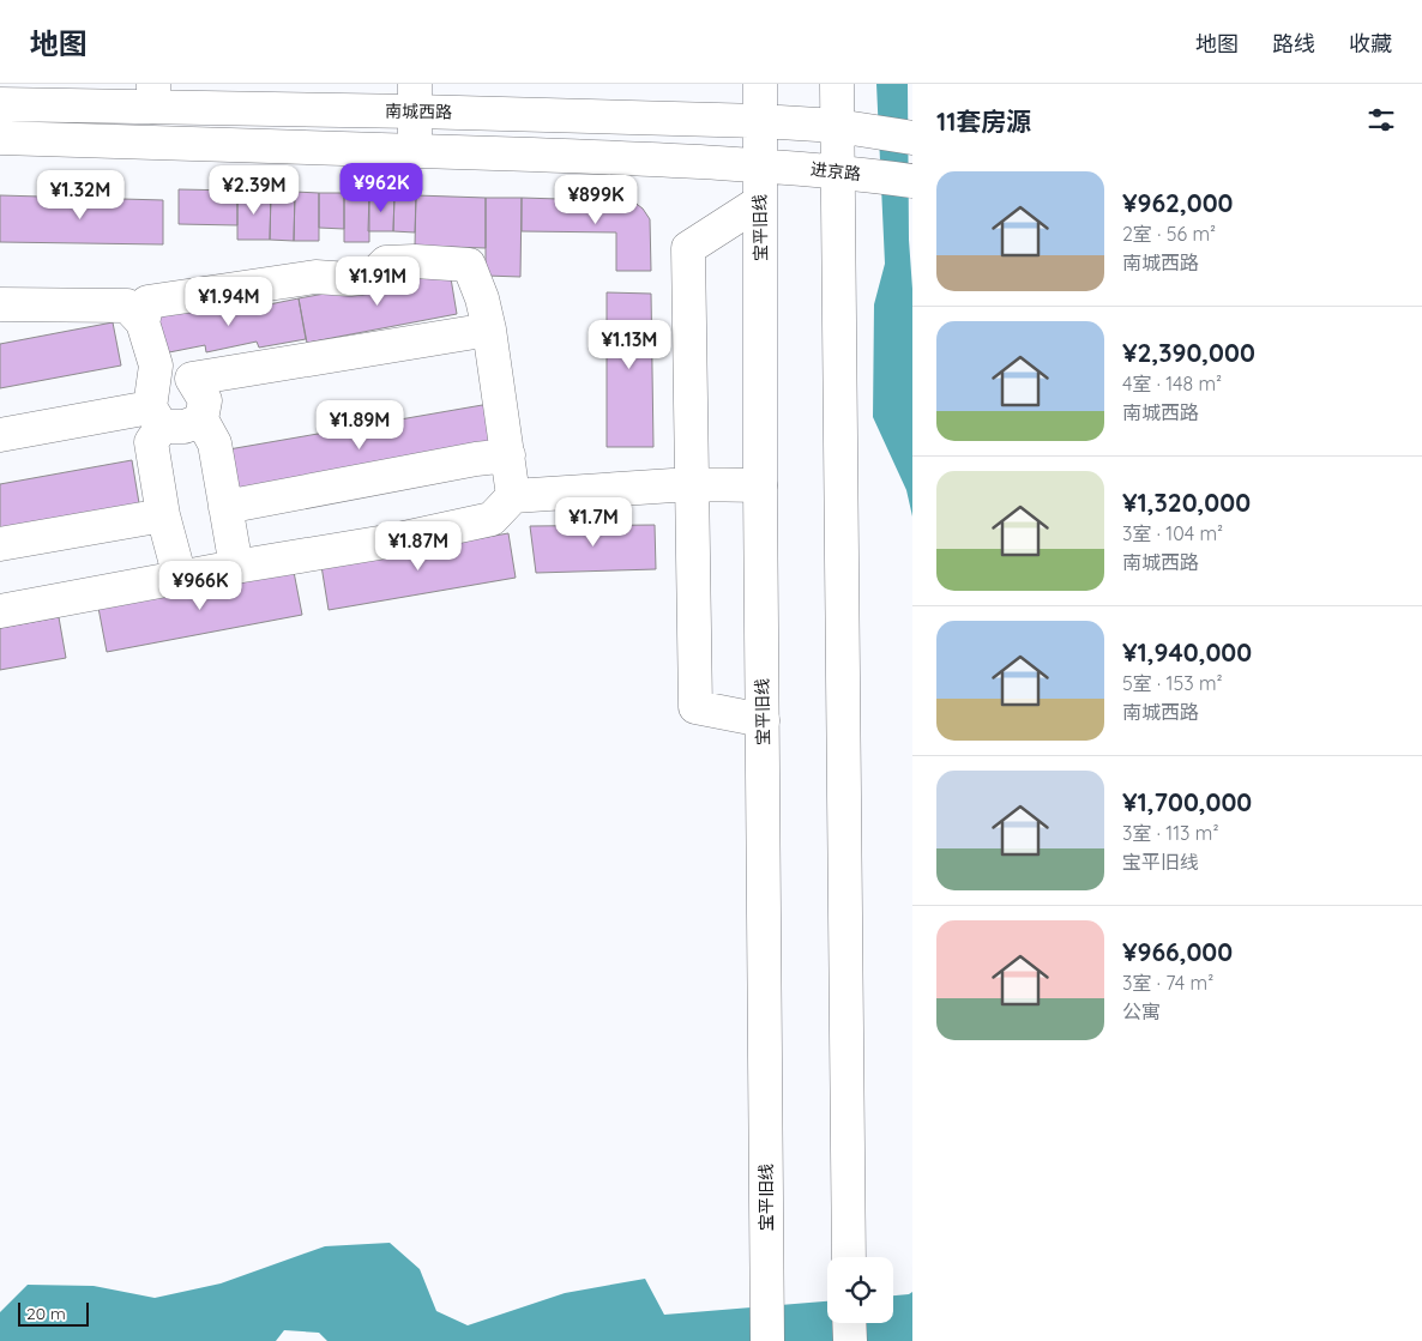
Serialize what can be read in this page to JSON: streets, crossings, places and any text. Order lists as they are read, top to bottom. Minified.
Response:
{"streets":{"main road":["南城西路","进京路","宝平旧线"]},"crossings":[["南城西路","宝平旧线"],["进京路","宝平旧线"]],"scale_bar":"20 m","page":{"header":"地图","nav":["地图","路线","收藏"],"heading":"11套房源","list":[{"name":"¥962,000","note":"2室 · 56 m² · 南城西路"},{"name":"¥2,390,000","note":"4室 · 148 m² · 南城西路"},{"name":"¥1,320,000","note":"3室 · 104 m² · 南城西路"},{"name":"¥1,940,000","note":"5室 · 153 m² · 南城西路"},{"name":"¥1,700,000","note":"3室 · 113 m² · 宝平旧线"},{"name":"¥966,000","note":"3室 · 74 m² · 公寓"}],"price":["¥962K","¥2.39M","¥1.32M","¥899K","¥1.91M","¥1.94M","¥1.13M","¥1.89M","¥1.7M","¥1.87M","¥966K"],"scale":"20 m"}}
